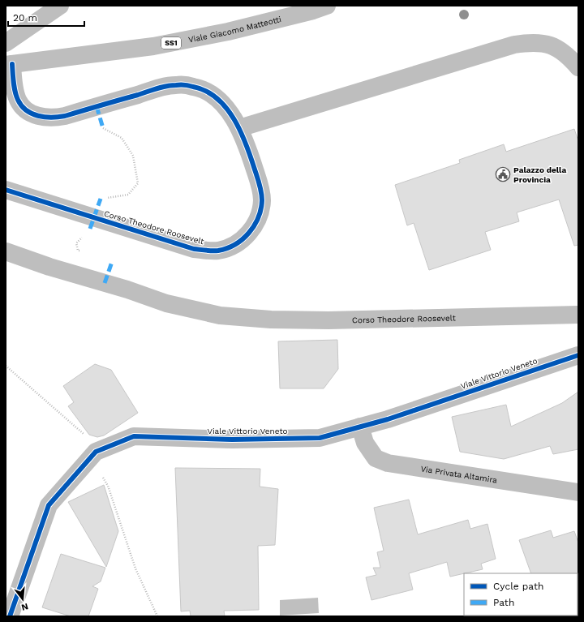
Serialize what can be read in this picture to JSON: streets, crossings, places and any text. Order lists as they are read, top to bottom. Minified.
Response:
{"streets":{"street":["Viale Giacomo Matteotti","SS1","Corso Theodore Roosevelt","Viale Vittorio Veneto","Via Privata Altamira"]},"crossings":[["Viale Giacomo Matteotti","Corso Theodore Roosevelt"],["Viale Vittorio Veneto","Via Privata Altamira"]],"places":{"public building":["Palazzo della Provincia"]},"legend":["Cycle path","Path"],"scale_bar":"20 m","north":"bottom"}
